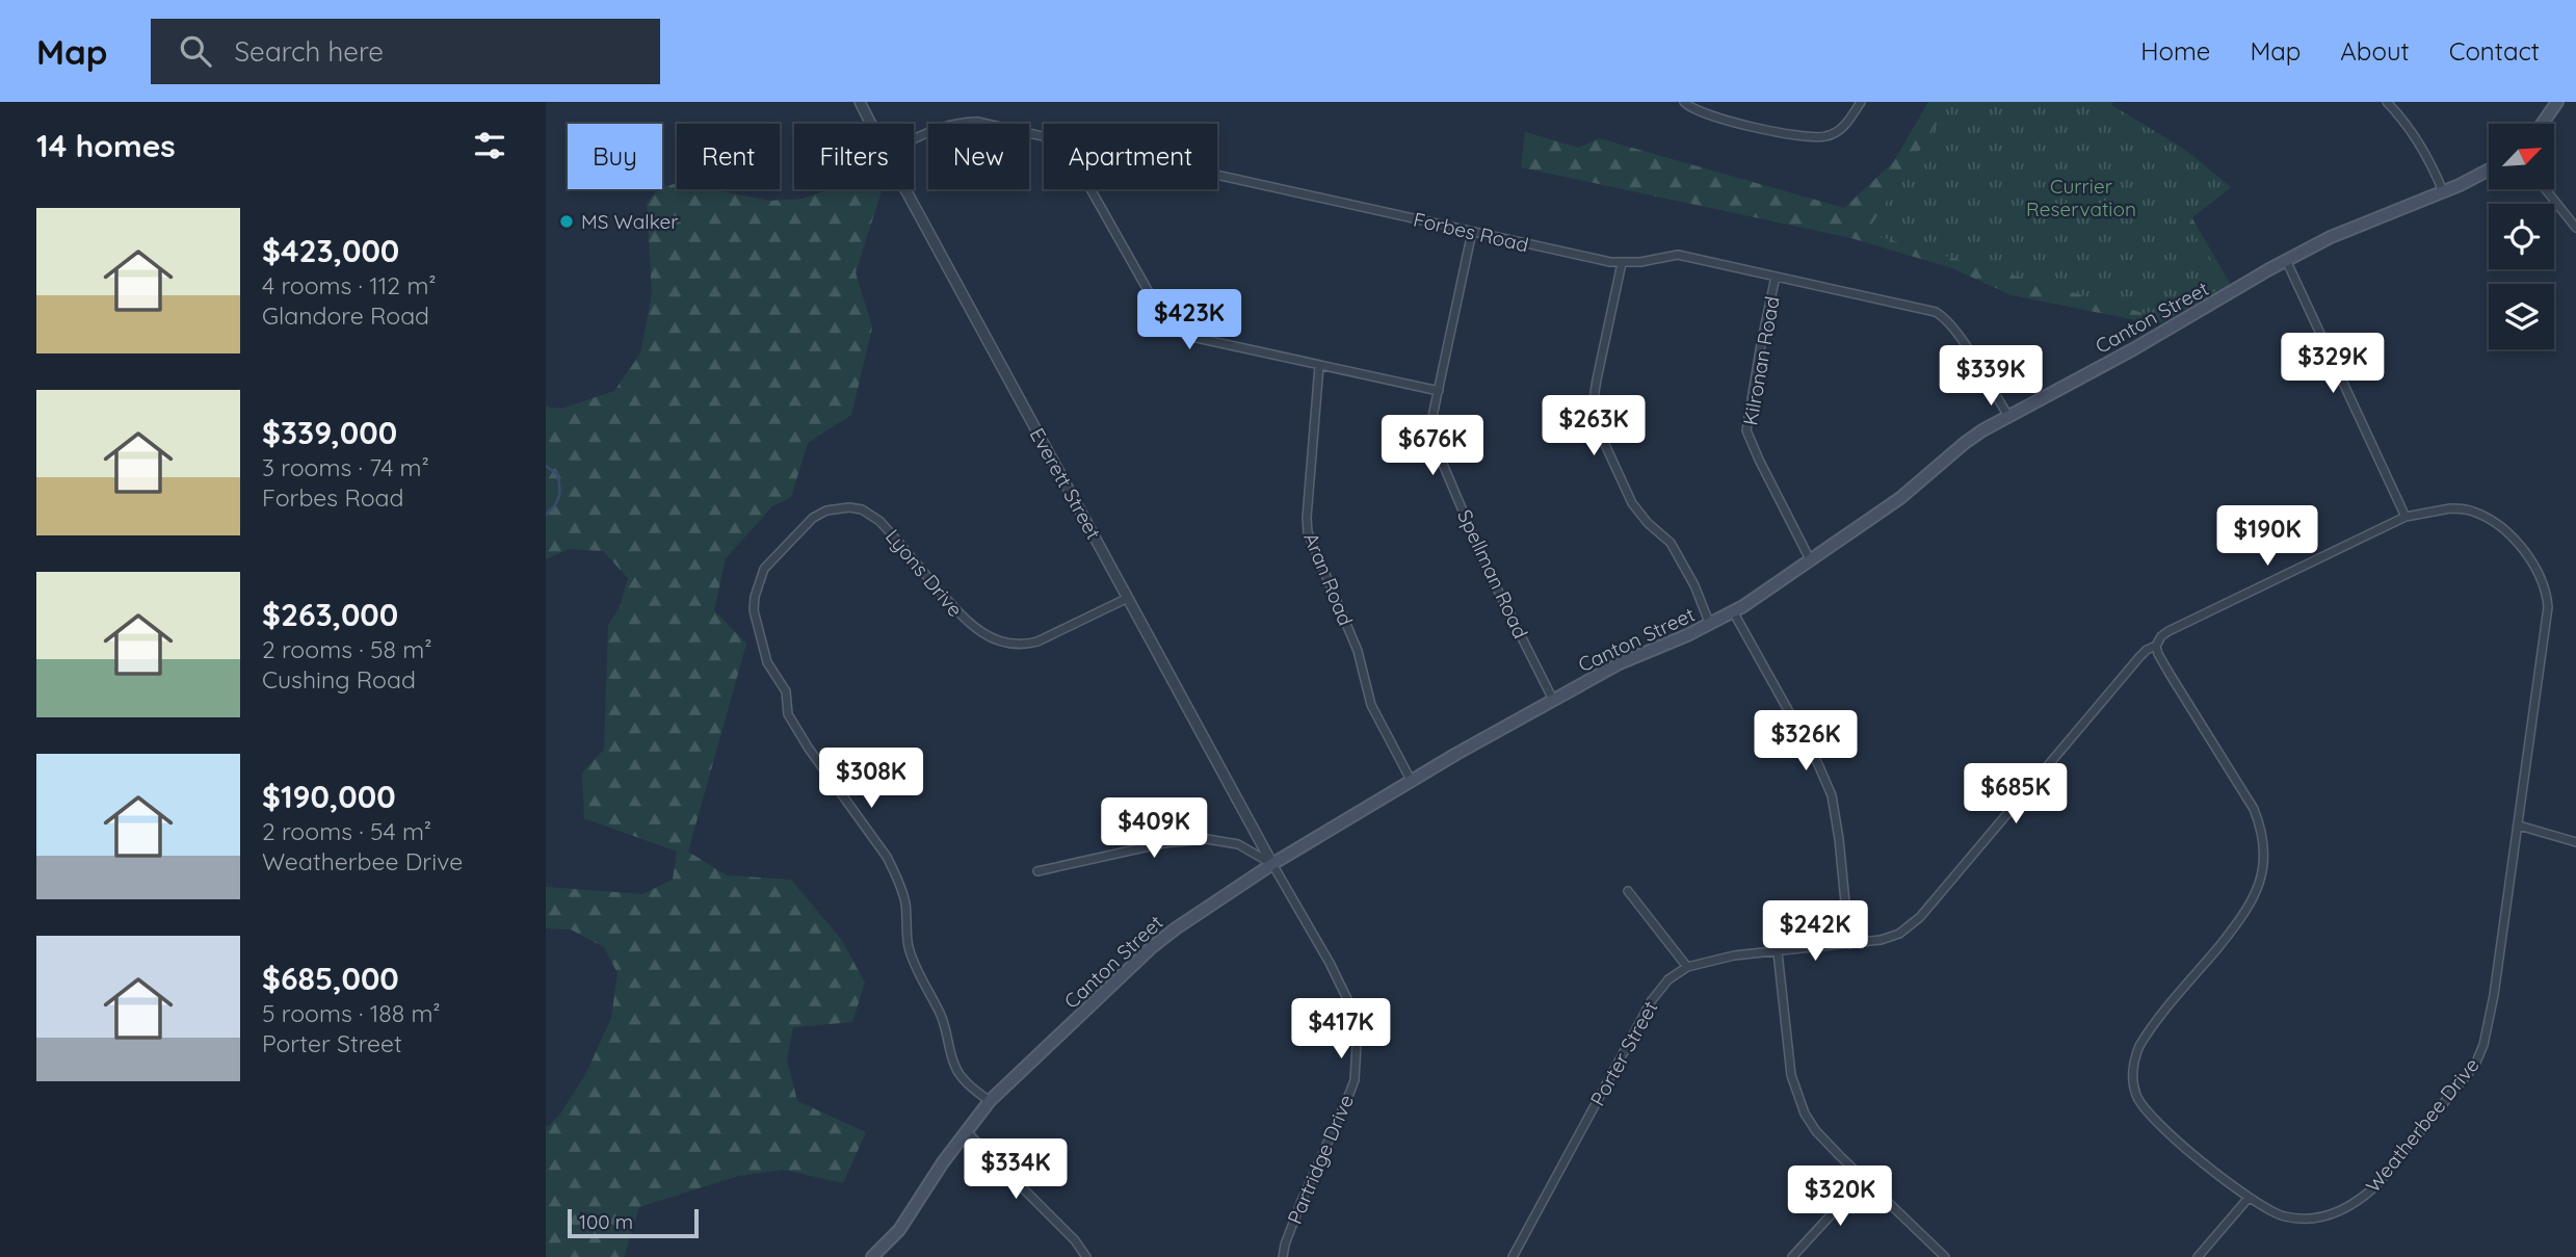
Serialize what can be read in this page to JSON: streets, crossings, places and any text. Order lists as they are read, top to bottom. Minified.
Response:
{"streets":{"main road":["Canton Street"],"street":["Forbes Road","Kilronan Road","Everett Street","Lyons Drive","Spellman Road","Aran Road","Porter Street","Weatherbee Drive","Partridge Drive"]},"crossings":[["Forbes Road","Canton Street"],["Forbes Road","Kilronan Road"],["Forbes Road","Spellman Road"],["Canton Street","Kilronan Road"],["Canton Street","Everett Street"],["Canton Street","Lyons Drive"],["Canton Street","Spellman Road"],["Canton Street","Aran Road"],["Canton Street","Partridge Drive"],["Everett Street","Lyons Drive"],["Everett Street","Partridge Drive"],["Porter Street","Weatherbee Drive"]],"parks":["Currier Reservation"],"places":["MS Walker"],"scale_bar":"100 m","north":"top right","page":{"header":"Map","search":"Search here","nav":["Home","Map","About","Contact"],"heading":"14 homes","chip":["Buy","Rent","Filters","New","Apartment"],"list":[{"name":"$423,000","note":"4 rooms · 112 m² · Glandore Road"},{"name":"$339,000","note":"3 rooms · 74 m² · Forbes Road"},{"name":"$263,000","note":"2 rooms · 58 m² · Cushing Road"},{"name":"$190,000","note":"2 rooms · 54 m² · Weatherbee Drive"},{"name":"$685,000","note":"5 rooms · 188 m² · Porter Street"}],"price":["$423K","$329K","$339K","$263K","$676K","$190K","$326K","$308K","$685K","$409K","$242K","$417K","$334K","$320K"],"scale":"100 m"}}
